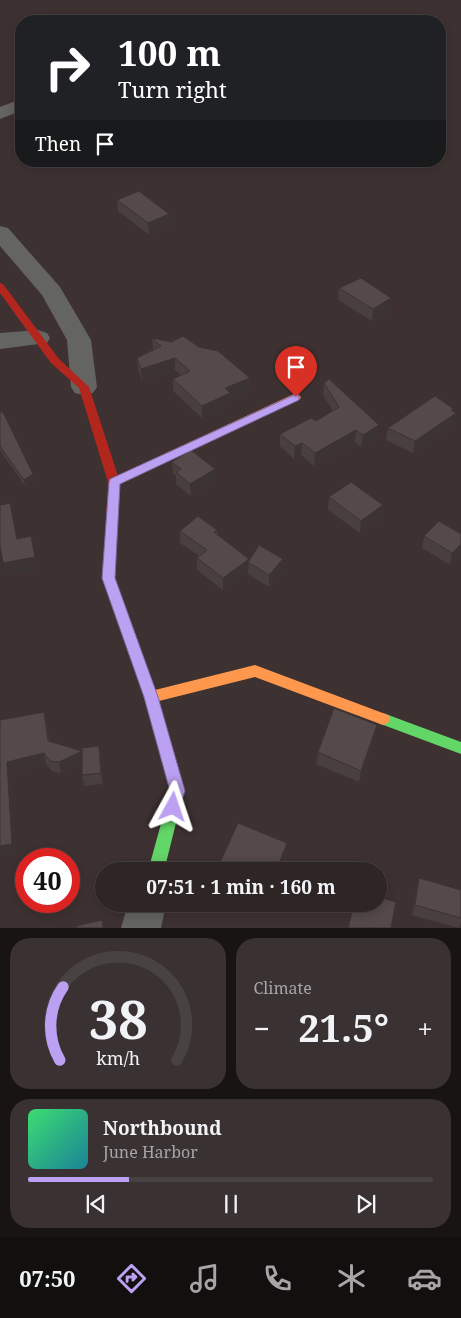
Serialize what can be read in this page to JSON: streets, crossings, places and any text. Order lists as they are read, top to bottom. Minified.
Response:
{"page":{"turn":["100 m","Turn right"],"then":"Then","limit":"40","trip":"07:51 · 1 min · 160 m","tile":"Climate","heat":["−","21.5°","+"],"song":["Northbound","June Harbor"],"tabs":"07:50","gauge":["38","km/h"]}}
